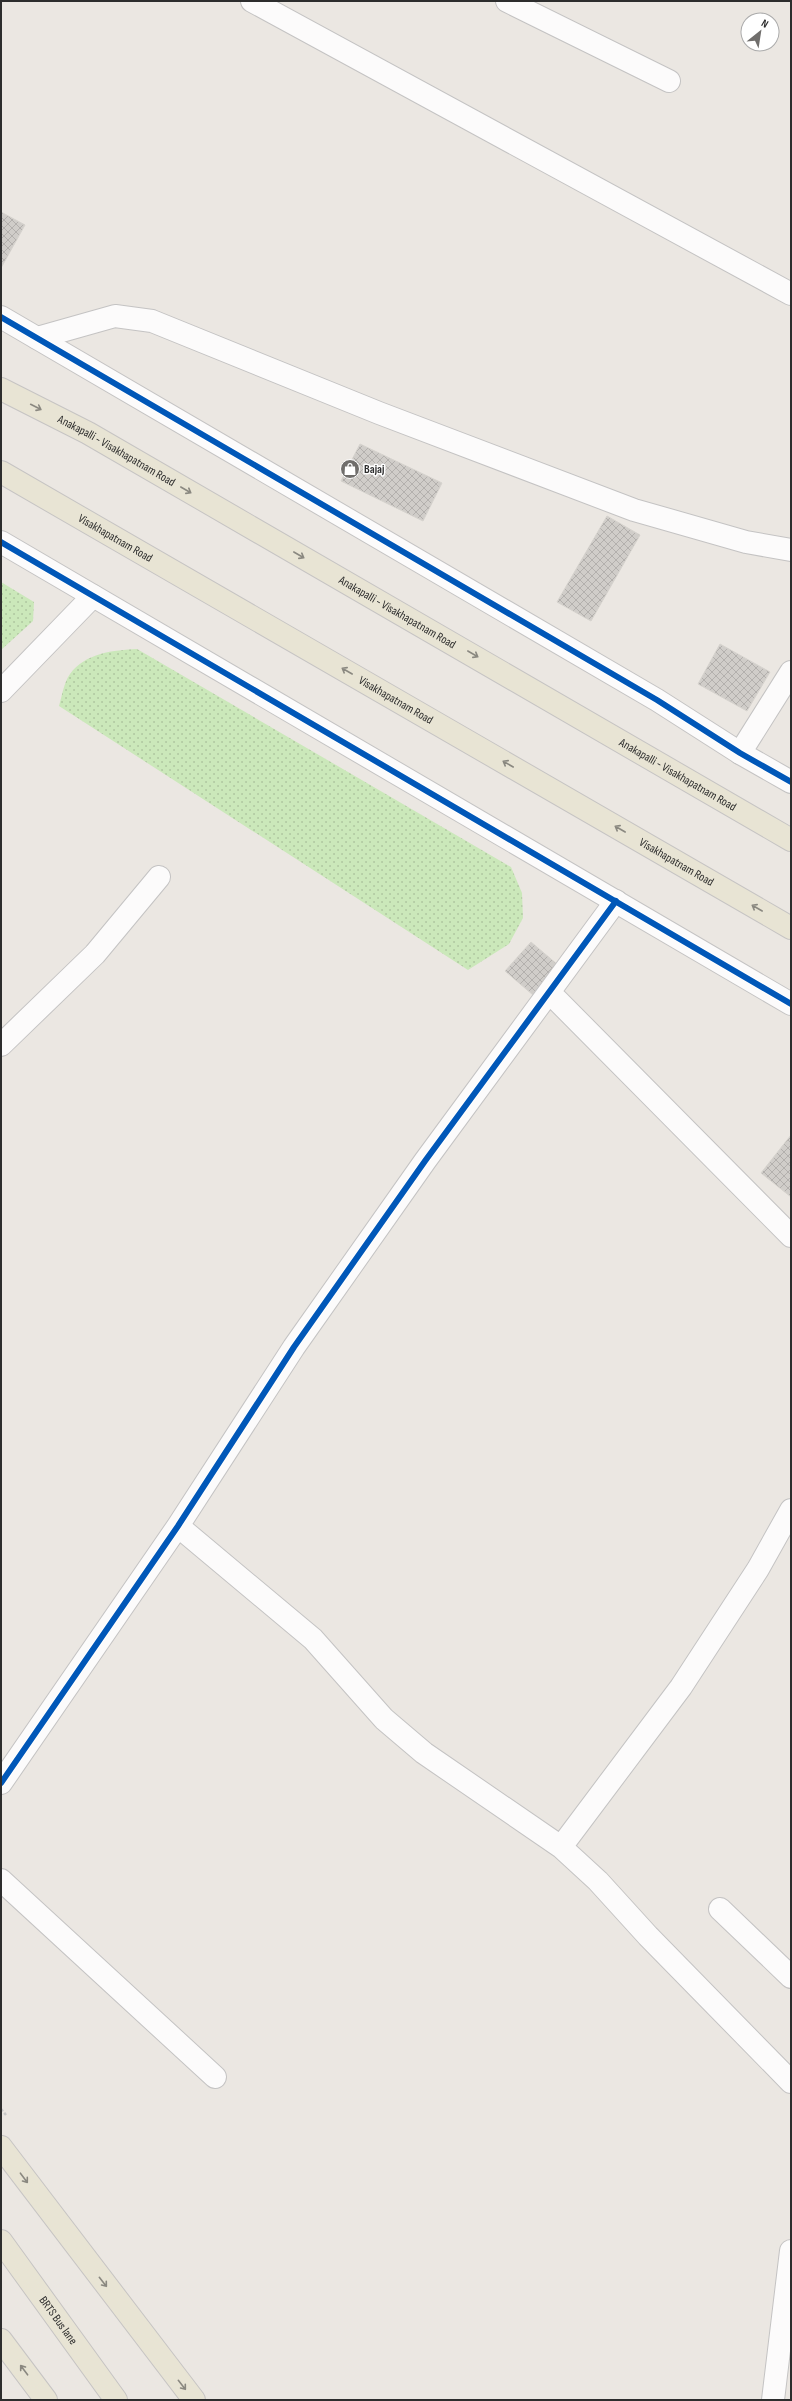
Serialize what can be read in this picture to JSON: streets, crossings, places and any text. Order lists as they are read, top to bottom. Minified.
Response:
{"streets":{"main road":["Anakapalli - Visakhapatnam Road","Visakhapatnam Road","BRTS Bus lane"]},"one_way":["Anakapalli - Visakhapatnam Road","Visakhapatnam Road"],"places":{"shop":["Bajaj"]},"north":"top right"}
